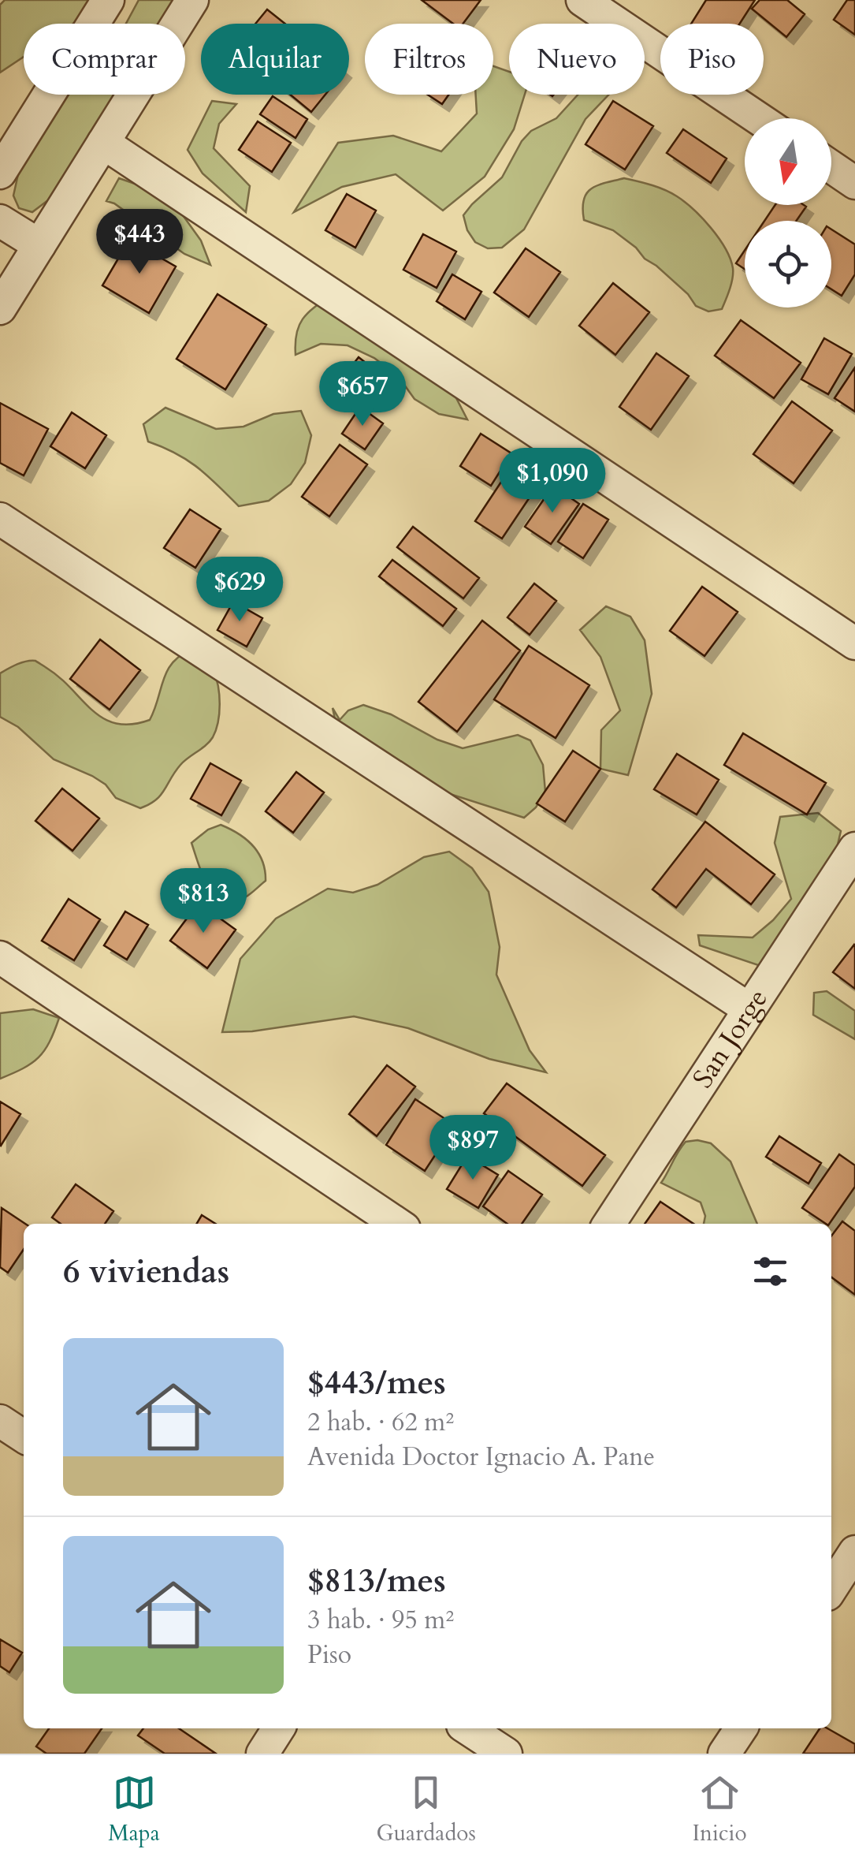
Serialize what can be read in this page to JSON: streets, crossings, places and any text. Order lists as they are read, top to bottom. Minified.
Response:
{"streets":{"street":["San Jorge"]},"north":"bottom","page":{"chip":["Comprar","Alquilar","Filtros","Nuevo","Piso"],"price":["$443","$657","$1,090","$629","$813","$897"],"heading":"6 viviendas","list":[{"name":"$443/mes","note":"2 hab. · 62 m² · Avenida Doctor Ignacio A. Pane"},{"name":"$813/mes","note":"3 hab. · 95 m² · Piso"}],"tabs":["Mapa","Guardados","Inicio"]}}
